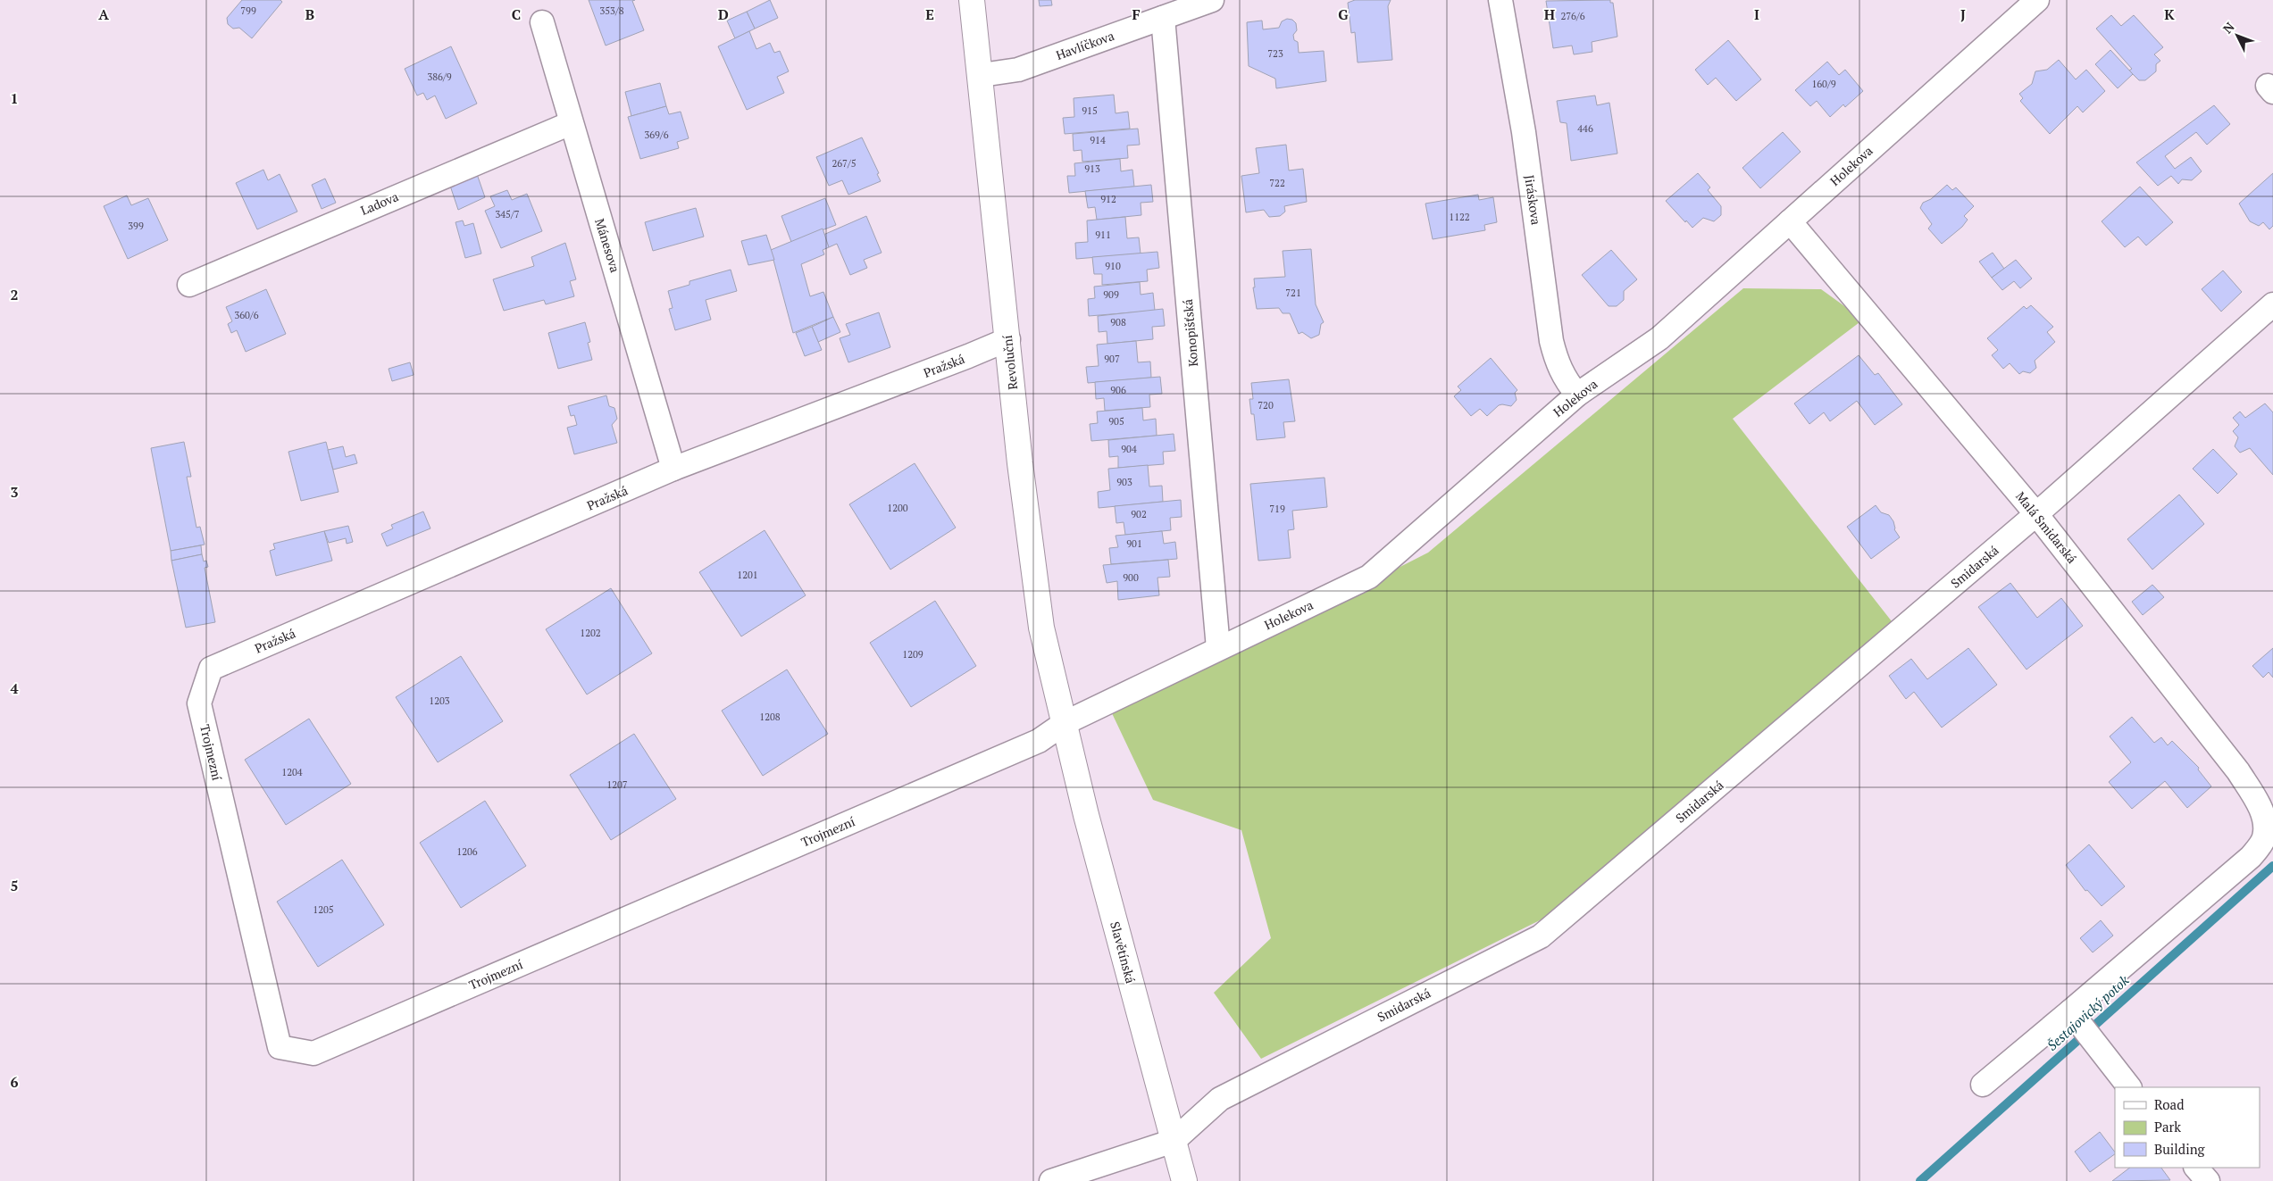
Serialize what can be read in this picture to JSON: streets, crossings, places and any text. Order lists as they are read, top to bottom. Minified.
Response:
{"streets":{"street":["Havlíčkova","Holekova","Jiráskova","Ladova","Mánesova","Konopišťská","Revoluční","Pražská","Malá Smidarská","Smidarská","Trojmezní","Slavětínská"]},"crossings":[["Havlíčkova","Konopišťská"],["Havlíčkova","Revoluční"],["Holekova","Jiráskova"],["Holekova","Konopišťská"],["Holekova","Revoluční"],["Holekova","Malá Smidarská"],["Holekova","Trojmezní"],["Holekova","Slavětínská"],["Ladova","Mánesova"],["Mánesova","Pražská"],["Revoluční","Pražská"],["Revoluční","Trojmezní"],["Revoluční","Slavětínská"],["Pražská","Trojmezní"],["Malá Smidarská","Smidarská"],["Smidarská","Slavětínská"],["Trojmezní","Slavětínská"]],"water":["Šestajovický potok"],"house_numbers":["799","353/8","276/6","723","386/9","160/9","915","446","369/6","914","267/5","913","722","912","345/7","1122","399","911","910","721","909","360/6","908","907","906","720","905","904","903","1200","719","902","901","1201","900","1202","1209","1203","1208","1204","1207","1206","1205"],"legend":["Road","Park","Building"],"north":"top left","grid":{"columns":["A","B","C","D","E","F","G","H","I","J","K"],"rows":["1","2","3","4","5","6"]}}
